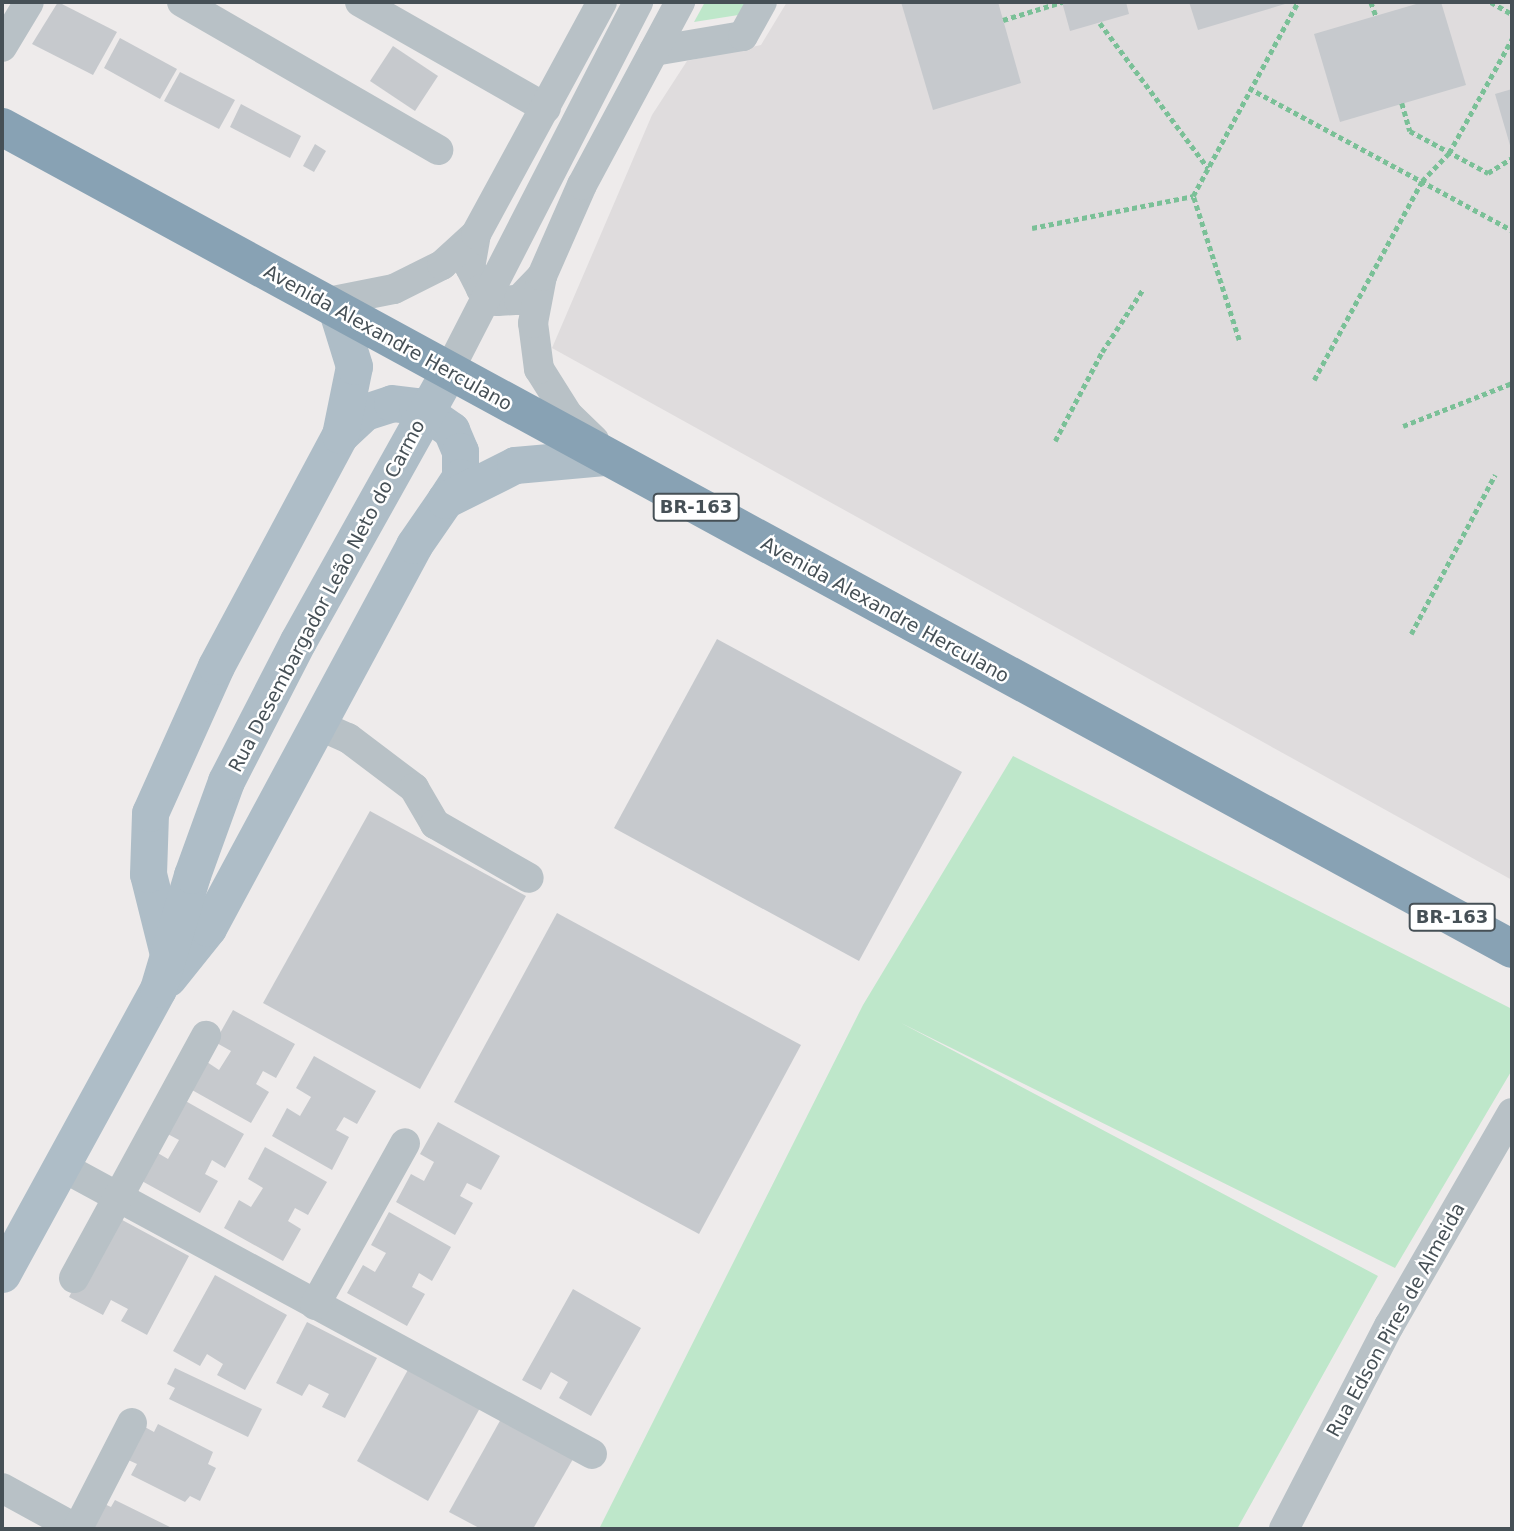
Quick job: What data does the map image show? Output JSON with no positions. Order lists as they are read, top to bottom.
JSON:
{
  "streets": {
    "highway": ["Avenida Alexandre Herculano", "BR-163"],
    "main road": ["Rua Desembargador Leão Neto do Carmo"],
    "street": ["Rua Edson Pires de Almeida"]
  }
}
